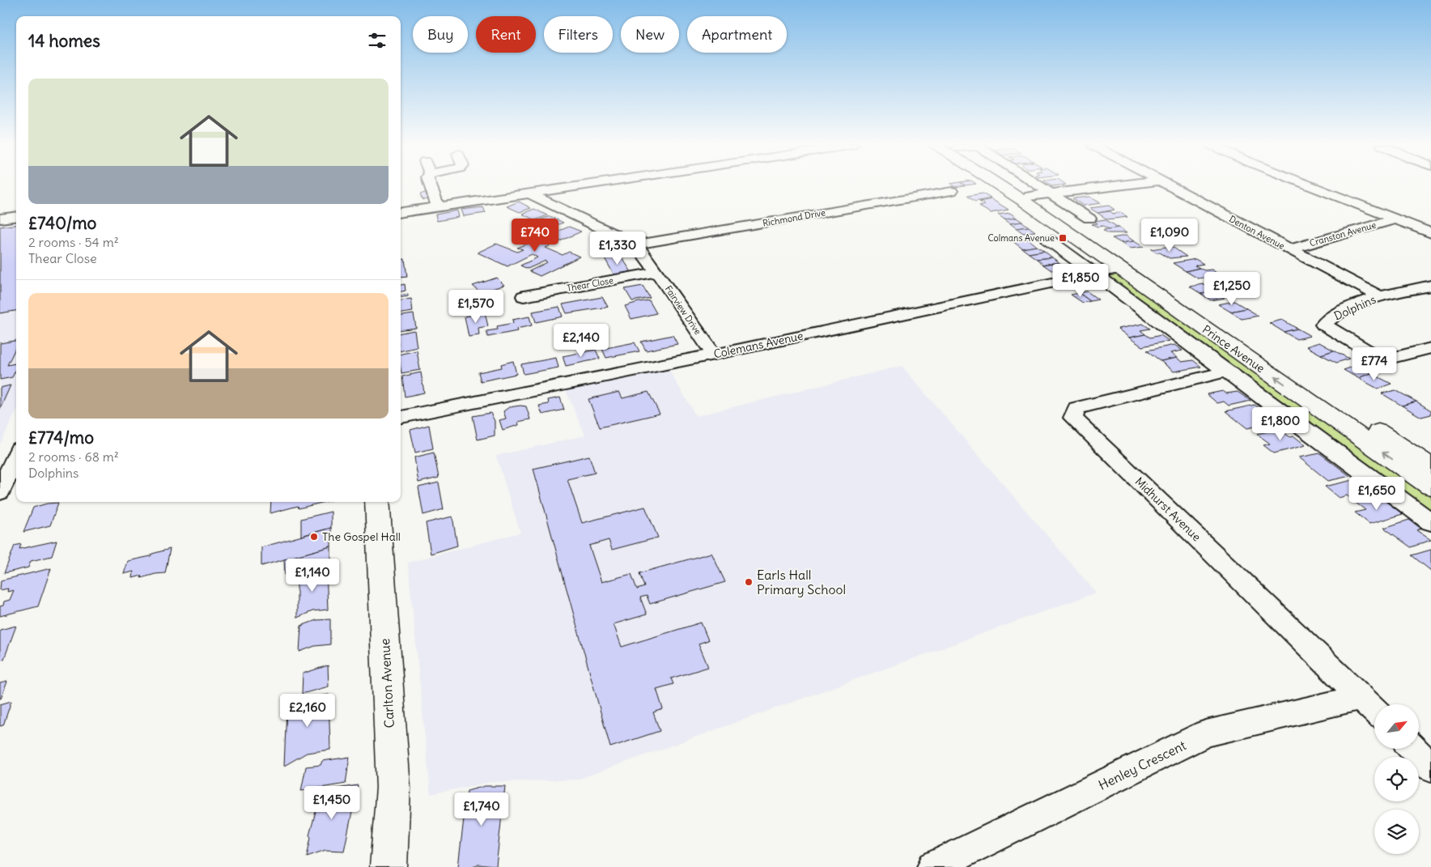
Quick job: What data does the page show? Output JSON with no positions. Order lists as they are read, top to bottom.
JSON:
{
  "streets": {
    "main road": ["Prince Avenue", "Carlton Avenue"],
    "street": [
      "Richmond Drive",
      "Denton Avenue",
      "Cranston Avenue",
      "Thear Close",
      "Dolphins",
      "Fairview Drive",
      "Colemans Avenue",
      "Midhurst Avenue",
      "Henley Crescent"
    ]
  },
  "crossings": [
    ["Richmond Drive", "Fairview Drive"],
    ["Denton Avenue", "Cranston Avenue"],
    ["Denton Avenue", "Dolphins"],
    ["Thear Close", "Fairview Drive"],
    ["Fairview Drive", "Colemans Avenue"],
    ["Colemans Avenue", "Prince Avenue"],
    ["Midhurst Avenue", "Henley Crescent"]
  ],
  "places": {
    "transit": ["Colmans Avenue"],
    "other": ["The Gospel Hall", "Earls Hall Primary School"]
  },
  "north": "top right",
  "page": {
    "chip": [
      "Buy",
      "Rent",
      "Filters",
      "New",
      "Apartment"
    ],
    "heading": "14 homes",
    "list": [
      {
        "name": "£740/mo",
        "note": "2 rooms · 54 m² · Thear Close"
      },
      {
        "name": "£774/mo",
        "note": "2 rooms · 68 m² · Dolphins"
      }
    ],
    "price": [
      "£740",
      "£1,090",
      "£1,330",
      "£1,850",
      "£1,250",
      "£1,570",
      "£2,140",
      "£774",
      "£1,800",
      "£1,650",
      "£1,140",
      "£2,160",
      "£1,450",
      "£1,740"
    ]
  }
}
